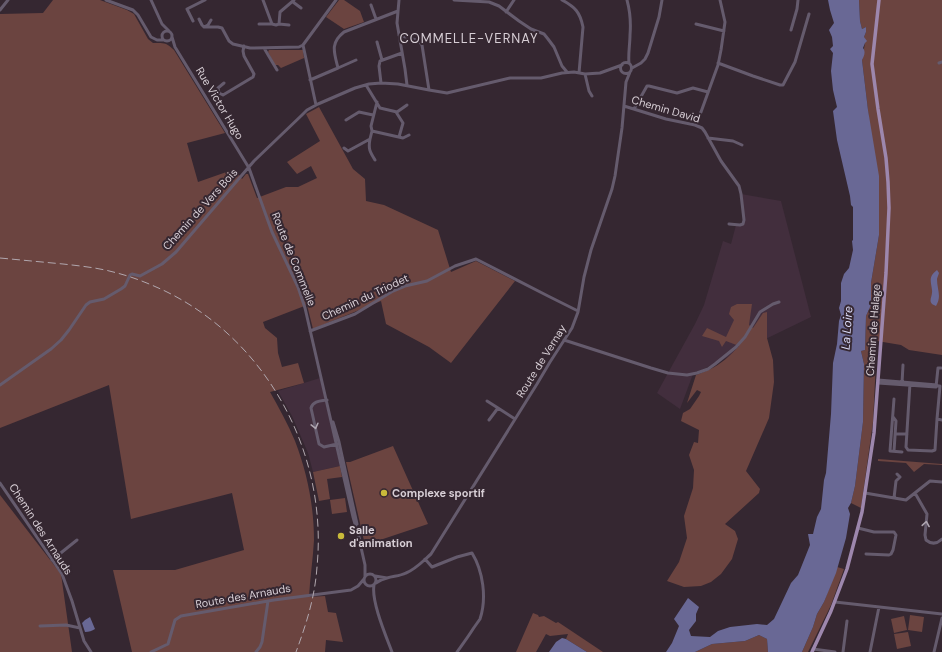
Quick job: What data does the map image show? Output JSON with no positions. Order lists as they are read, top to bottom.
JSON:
{
  "streets": {
    "main road": ["Chemin de Halage"],
    "street": [
      "Rue Victor Hugo",
      "Chemin David",
      "Chemin de Vers Bois",
      "Route de Commelle",
      "Chemin du Triodet",
      "Route de Vernay",
      "Chemin des Arnauds",
      "Route des Arnauds"
    ]
  },
  "crossings": [
    ["Rue Victor Hugo", "Chemin de Vers Bois"],
    ["Rue Victor Hugo", "Route de Commelle"],
    ["Chemin David", "Route de Vernay"],
    ["Chemin de Vers Bois", "Route de Commelle"],
    ["Route de Commelle", "Chemin du Triodet"],
    ["Route de Commelle", "Route de Vernay"],
    ["Route de Commelle", "Route des Arnauds"],
    ["Chemin du Triodet", "Route de Vernay"],
    ["Route de Vernay", "Route des Arnauds"]
  ],
  "districts": ["COMMELLE-VERNAY"],
  "water": ["La Loire"],
  "places": ["Complexe sportif", "Salle d'animation"]
}
